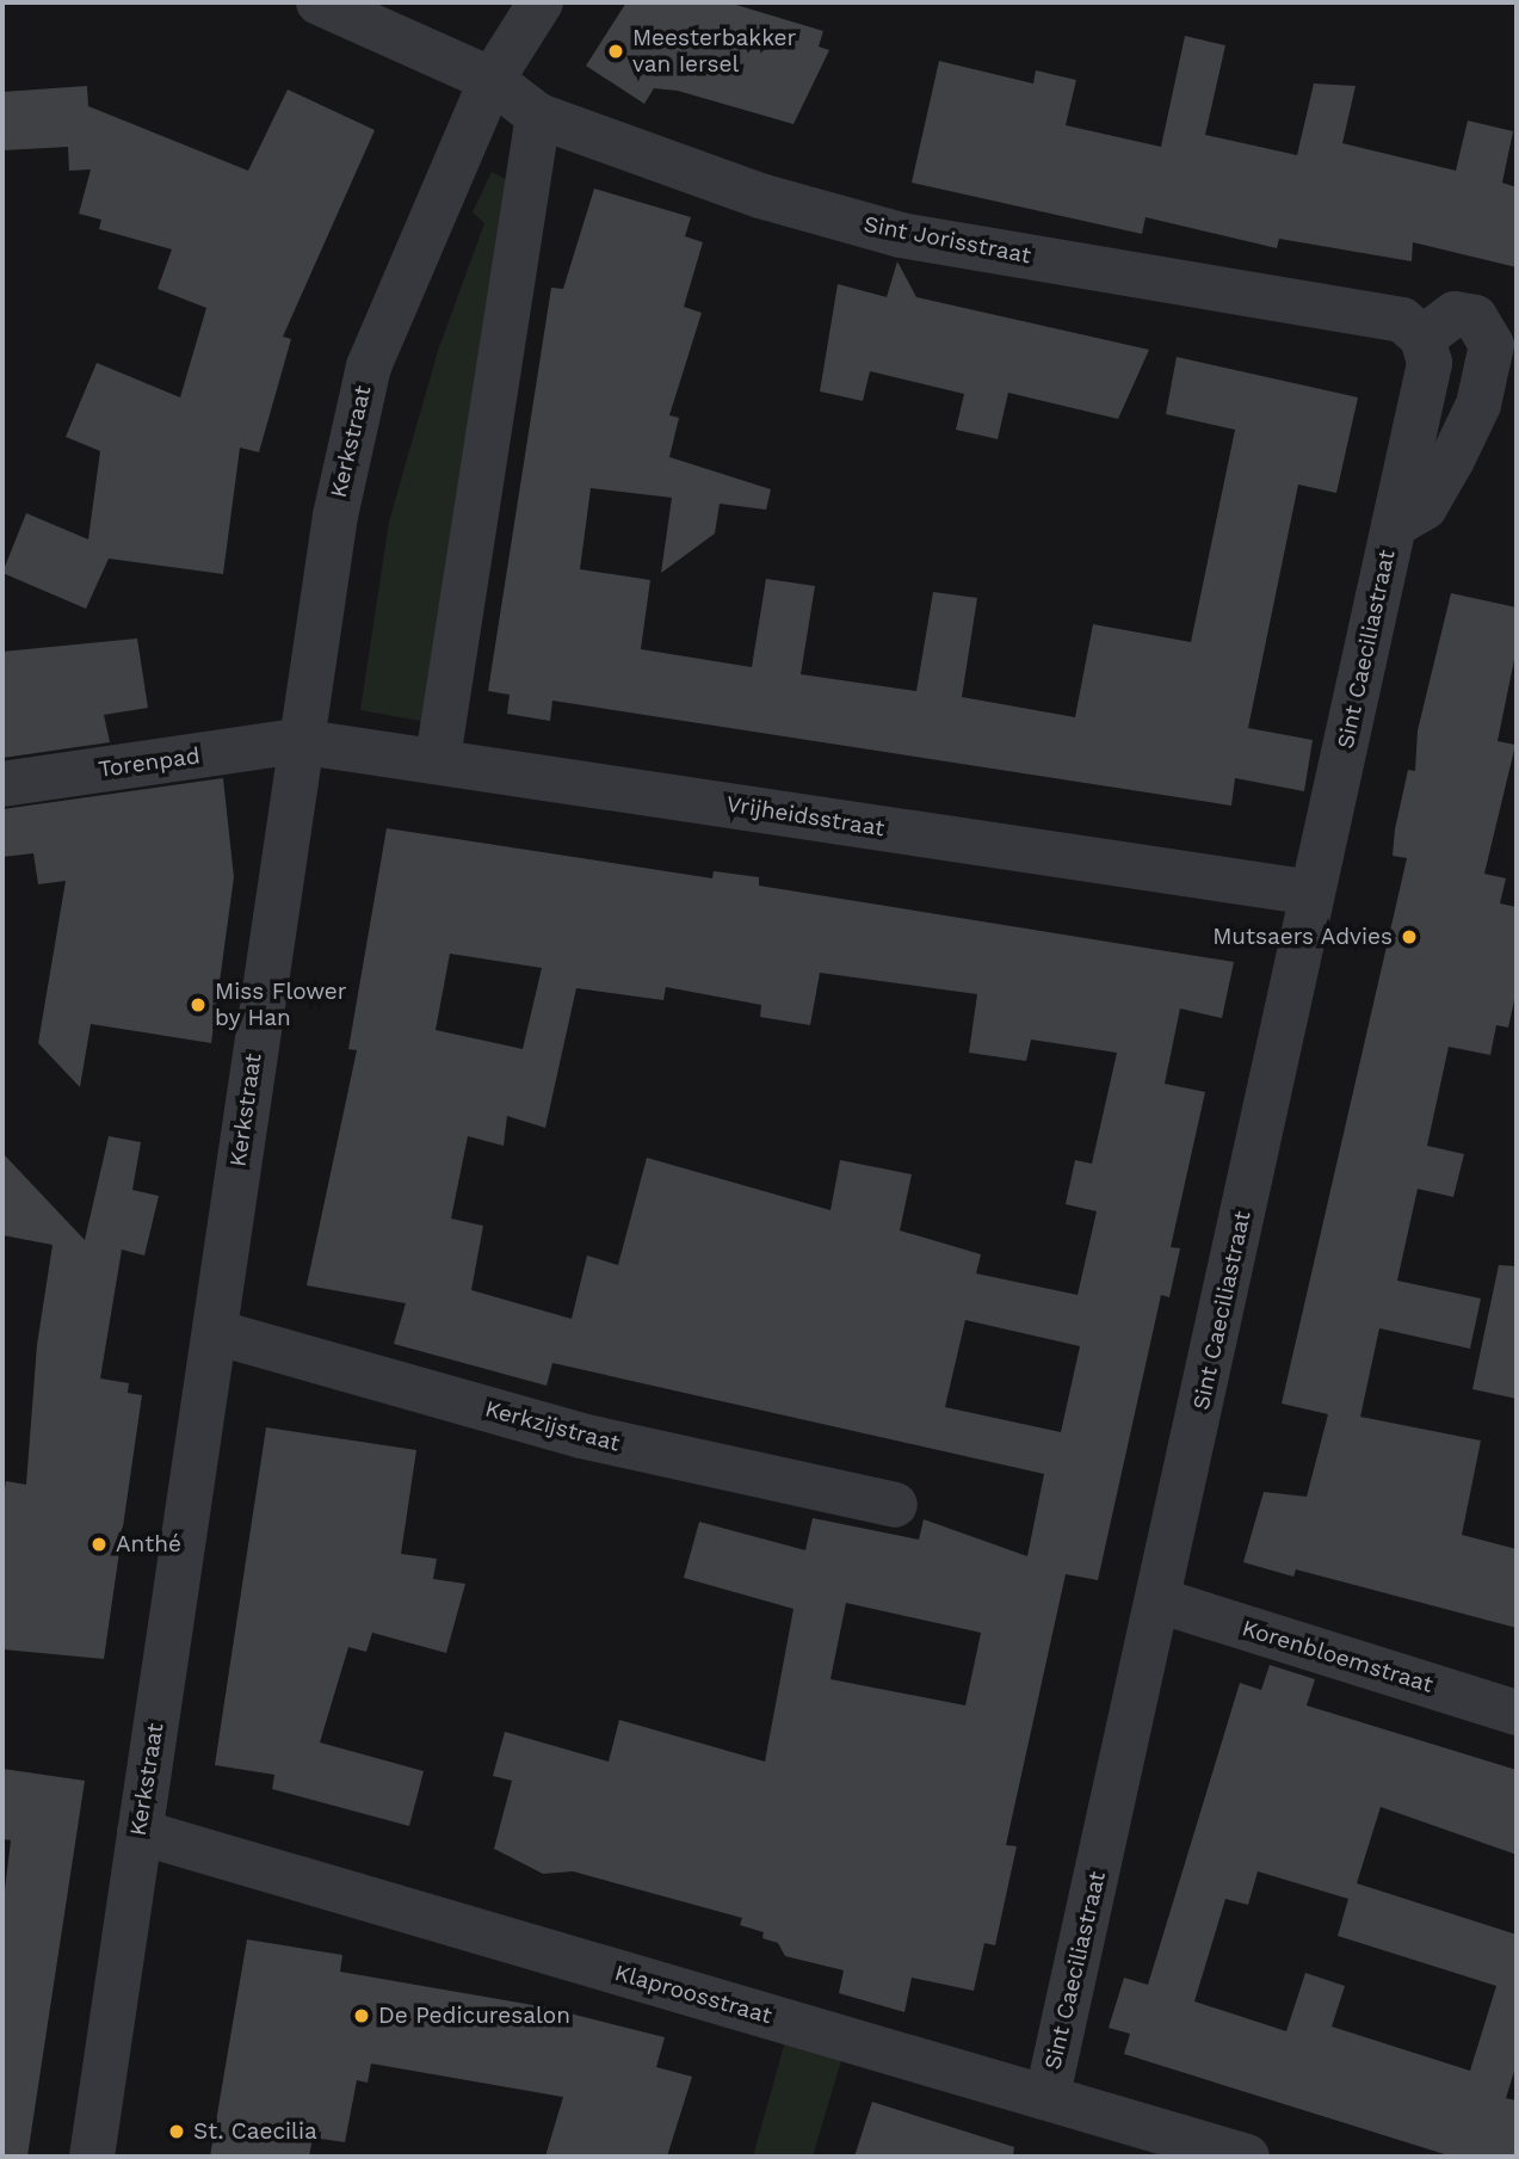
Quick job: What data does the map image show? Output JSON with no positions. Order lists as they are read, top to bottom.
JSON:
{
  "streets": {
    "street": [
      "Sint Jorisstraat",
      "Kerkstraat",
      "Sint Caeciliastraat",
      "Torenpad",
      "Vrijheidsstraat",
      "Kerkzijstraat",
      "Korenbloemstraat",
      "Klaproosstraat"
    ]
  },
  "crossings": [
    ["Sint Jorisstraat", "Kerkstraat"],
    ["Sint Jorisstraat", "Sint Caeciliastraat"],
    ["Kerkstraat", "Torenpad"],
    ["Kerkstraat", "Vrijheidsstraat"],
    ["Kerkstraat", "Kerkzijstraat"],
    ["Kerkstraat", "Klaproosstraat"],
    ["Sint Caeciliastraat", "Vrijheidsstraat"],
    ["Sint Caeciliastraat", "Korenbloemstraat"],
    ["Sint Caeciliastraat", "Klaproosstraat"],
    ["Torenpad", "Vrijheidsstraat"]
  ],
  "places": [
    "Meesterbakker van Iersel",
    "Mutsaers Advies",
    "Miss Flower by Han",
    "Anthé",
    "De Pedicuresalon",
    "St. Caecilia"
  ]
}
